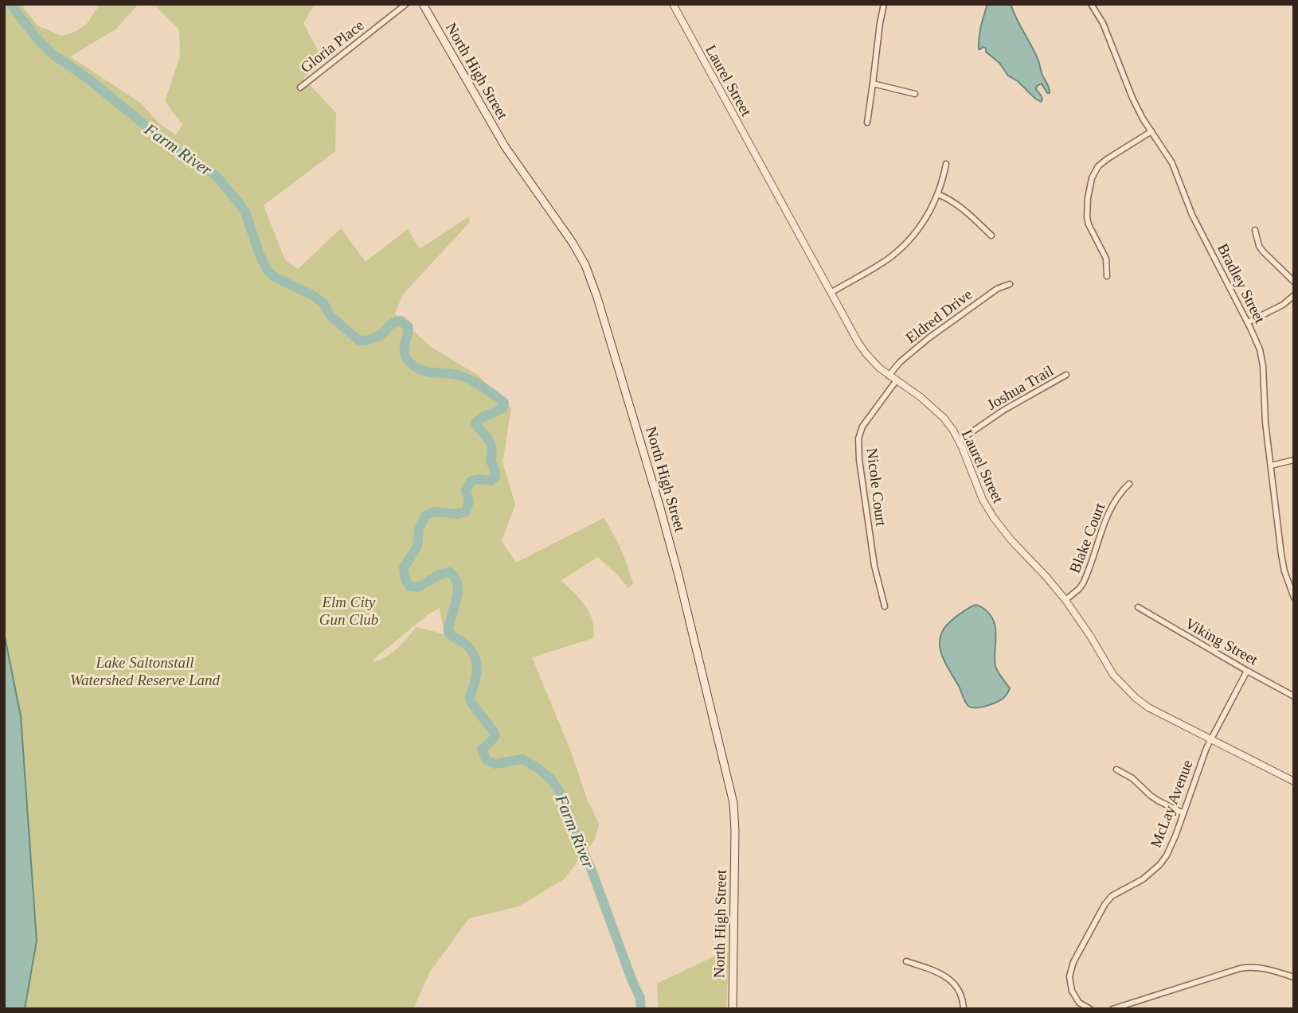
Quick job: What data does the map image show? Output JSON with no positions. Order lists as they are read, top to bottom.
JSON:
{
  "streets": {
    "main road": ["North High Street"],
    "street": [
      "Gloria Place",
      "Laurel Street",
      "Bradley Street",
      "Eldred Drive",
      "Joshua Trail",
      "Nicole Court",
      "Blake Court",
      "Viking Street",
      "McLay Avenue"
    ]
  },
  "crossings": [
    ["Laurel Street", "Eldred Drive"],
    ["Laurel Street", "Joshua Trail"],
    ["Laurel Street", "Nicole Court"],
    ["Laurel Street", "Blake Court"],
    ["Laurel Street", "McLay Avenue"],
    ["Viking Street", "McLay Avenue"]
  ],
  "water": ["Farm River"],
  "parks": ["Elm City Gun Club", "Lake Saltonstall Watershed Reserve Land"]
}
